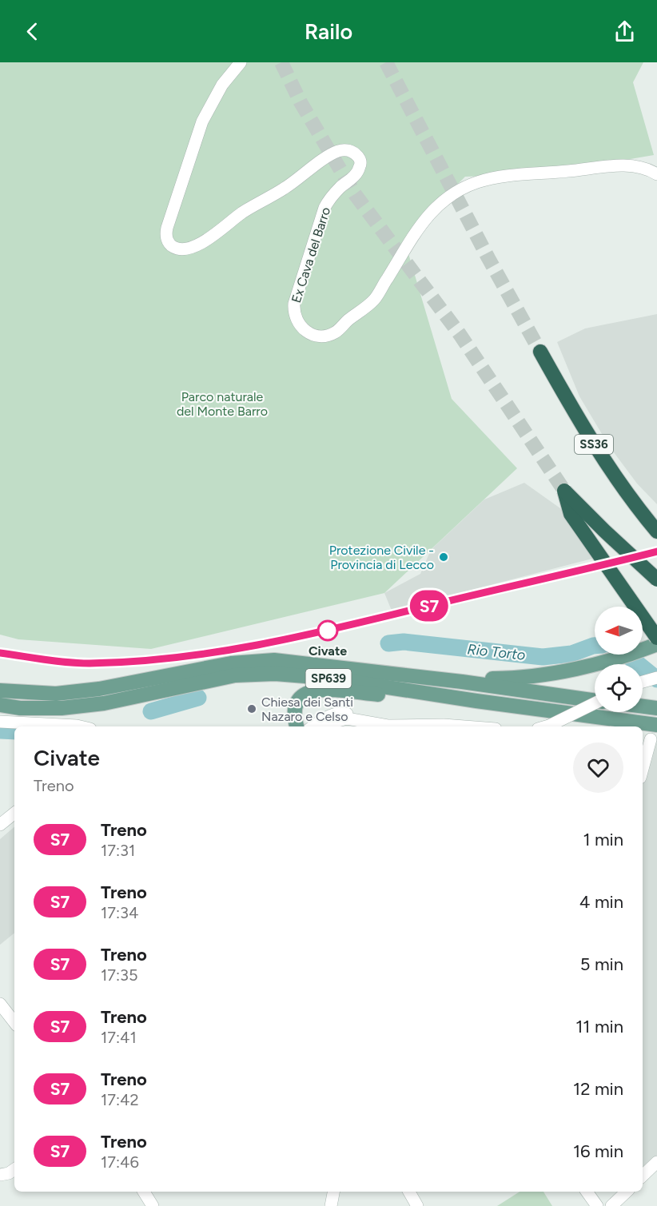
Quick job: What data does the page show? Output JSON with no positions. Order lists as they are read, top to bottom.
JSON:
{
  "streets": {
    "highway": ["SS36"],
    "main road": ["SP639"],
    "street": ["Ex Cava del Barro"]
  },
  "water": ["Rio Torto"],
  "parks": ["Parco naturale del Monte Barro"],
  "places": ["Protezione Civile - Provincia di Lecco", "Civate", "Chiesa dei Santi Nazaro e Celso"],
  "north": "left",
  "page": {
    "header": "Railo",
    "on_map": "S7",
    "heading": ["Civate", "Treno"],
    "list": [
      {
        "mark": "S7",
        "name": "Treno",
        "note": "17:31",
        "value": "1 min"
      },
      {
        "mark": "S7",
        "name": "Treno",
        "note": "17:34",
        "value": "4 min"
      },
      {
        "mark": "S7",
        "name": "Treno",
        "note": "17:35",
        "value": "5 min"
      },
      {
        "mark": "S7",
        "name": "Treno",
        "note": "17:41",
        "value": "11 min"
      },
      {
        "mark": "S7",
        "name": "Treno",
        "note": "17:42",
        "value": "12 min"
      },
      {
        "mark": "S7",
        "name": "Treno",
        "note": "17:46",
        "value": "16 min"
      }
    ]
  }
}
